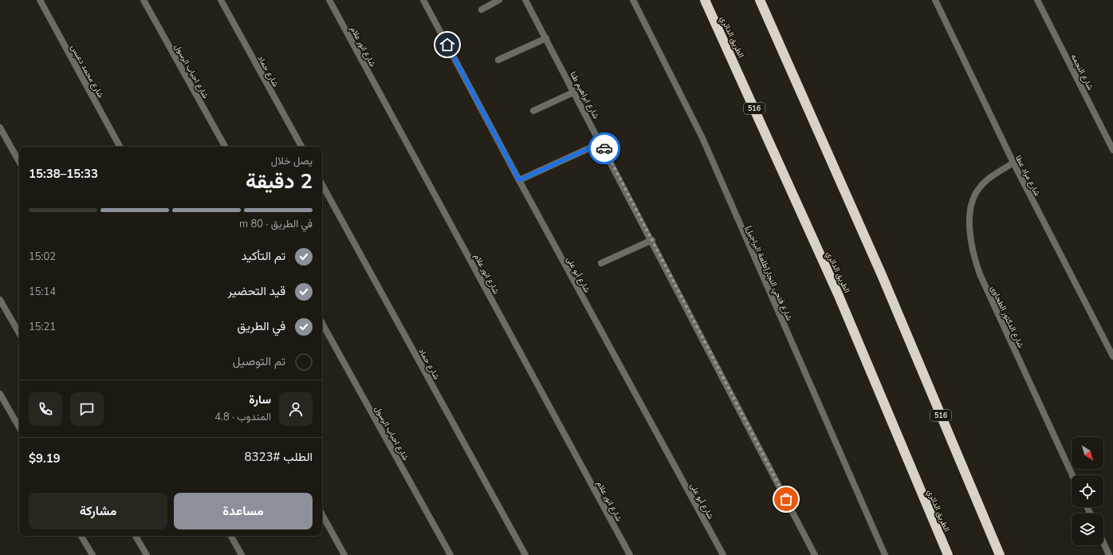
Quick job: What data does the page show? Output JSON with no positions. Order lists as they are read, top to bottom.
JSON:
{
  "streets": {
    "highway": ["الطريق الدائري", "516"],
    "street": [
      "شارع انور علام",
      "شارع محمد دعبس",
      "شارع احباب الرسول",
      "شارع حماد",
      "شارع النجمه",
      "شارع ابراهيم طنا",
      "شارع مراد عطا",
      "شارع فتحي النجار[طلعة البراجيل]",
      "شارع أبو على",
      "شارع الدكتور الطحاوى"
    ]
  },
  "crossings": [
    ["شارع مراد عطا", "شارع الدكتور الطحاوى"]
  ],
  "north": "bottom right",
  "page": {
    "heading": ["2 دقيقة", "يصل خلال", "15:33–15:38"],
    "panel": [
      "سارة",
      "المندوب · 4.8",
      "الطلب #8323",
      "$9.19"
    ],
    "bar": "في الطريق · 80 m",
    "list": [
      ["تم التأكيد", "15:02"],
      ["قيد التحضير", "15:14"],
      ["في الطريق", "15:21"],
      "تم التوصيل"
    ],
    "buttons": ["مساعدة", "مشاركة"]
  }
}
